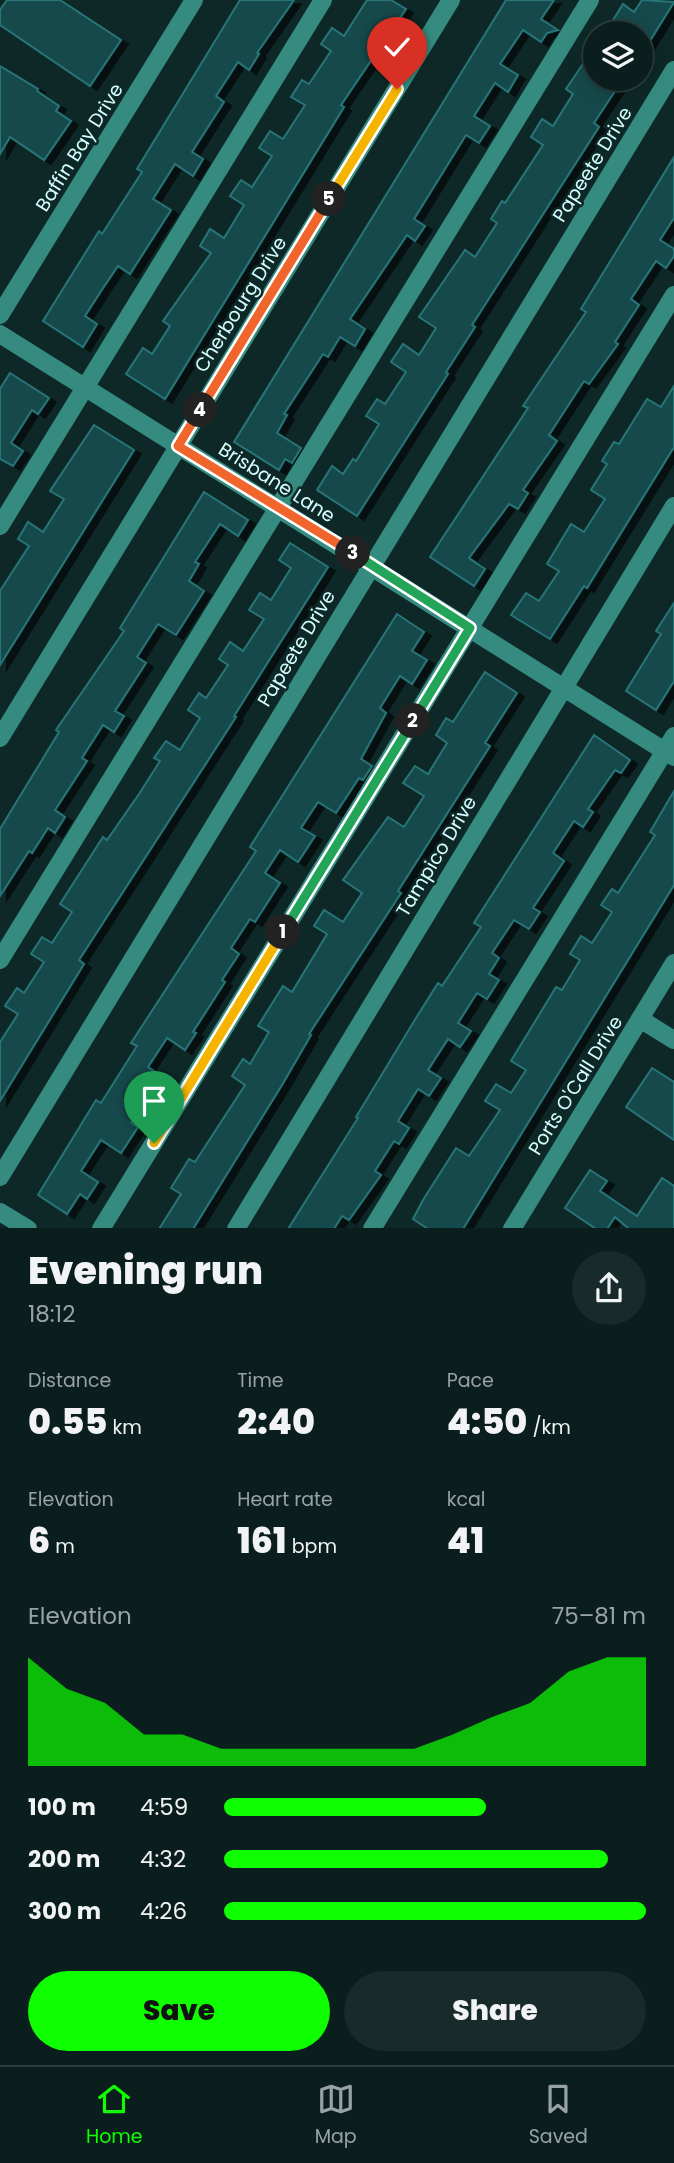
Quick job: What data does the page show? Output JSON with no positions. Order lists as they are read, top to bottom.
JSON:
{
  "streets": {
    "street": [
      "Baffin Bay Drive",
      "Papeete Drive",
      "Cherbourg Drive",
      "Brisbane Lane",
      "Tampico Drive",
      "Ports O'Call Drive"
    ]
  },
  "crossings": [
    ["Papeete Drive", "Brisbane Lane"],
    ["Cherbourg Drive", "Brisbane Lane"],
    ["Brisbane Lane", "Tampico Drive"]
  ],
  "page": {
    "pins": [
      "5",
      "4",
      "3",
      "2",
      "1"
    ],
    "heading": ["Evening run", "18:12"],
    "stats": [
      ["Distance", "0.55 km"],
      ["Time", "2:40"],
      ["Pace", "4:50 /km"],
      ["Elevation", "6 m"],
      ["Heart rate", "161 bpm"],
      ["kcal", "41"]
    ],
    "chart": ["Elevation", "75–81 m"],
    "list": [
      {
        "name": "100 m",
        "note": "4:59"
      },
      {
        "name": "200 m",
        "note": "4:32"
      },
      {
        "name": "300 m",
        "note": "4:26"
      }
    ],
    "buttons": ["Save", "Share"],
    "tabs": ["Home", "Map", "Saved"]
  }
}
